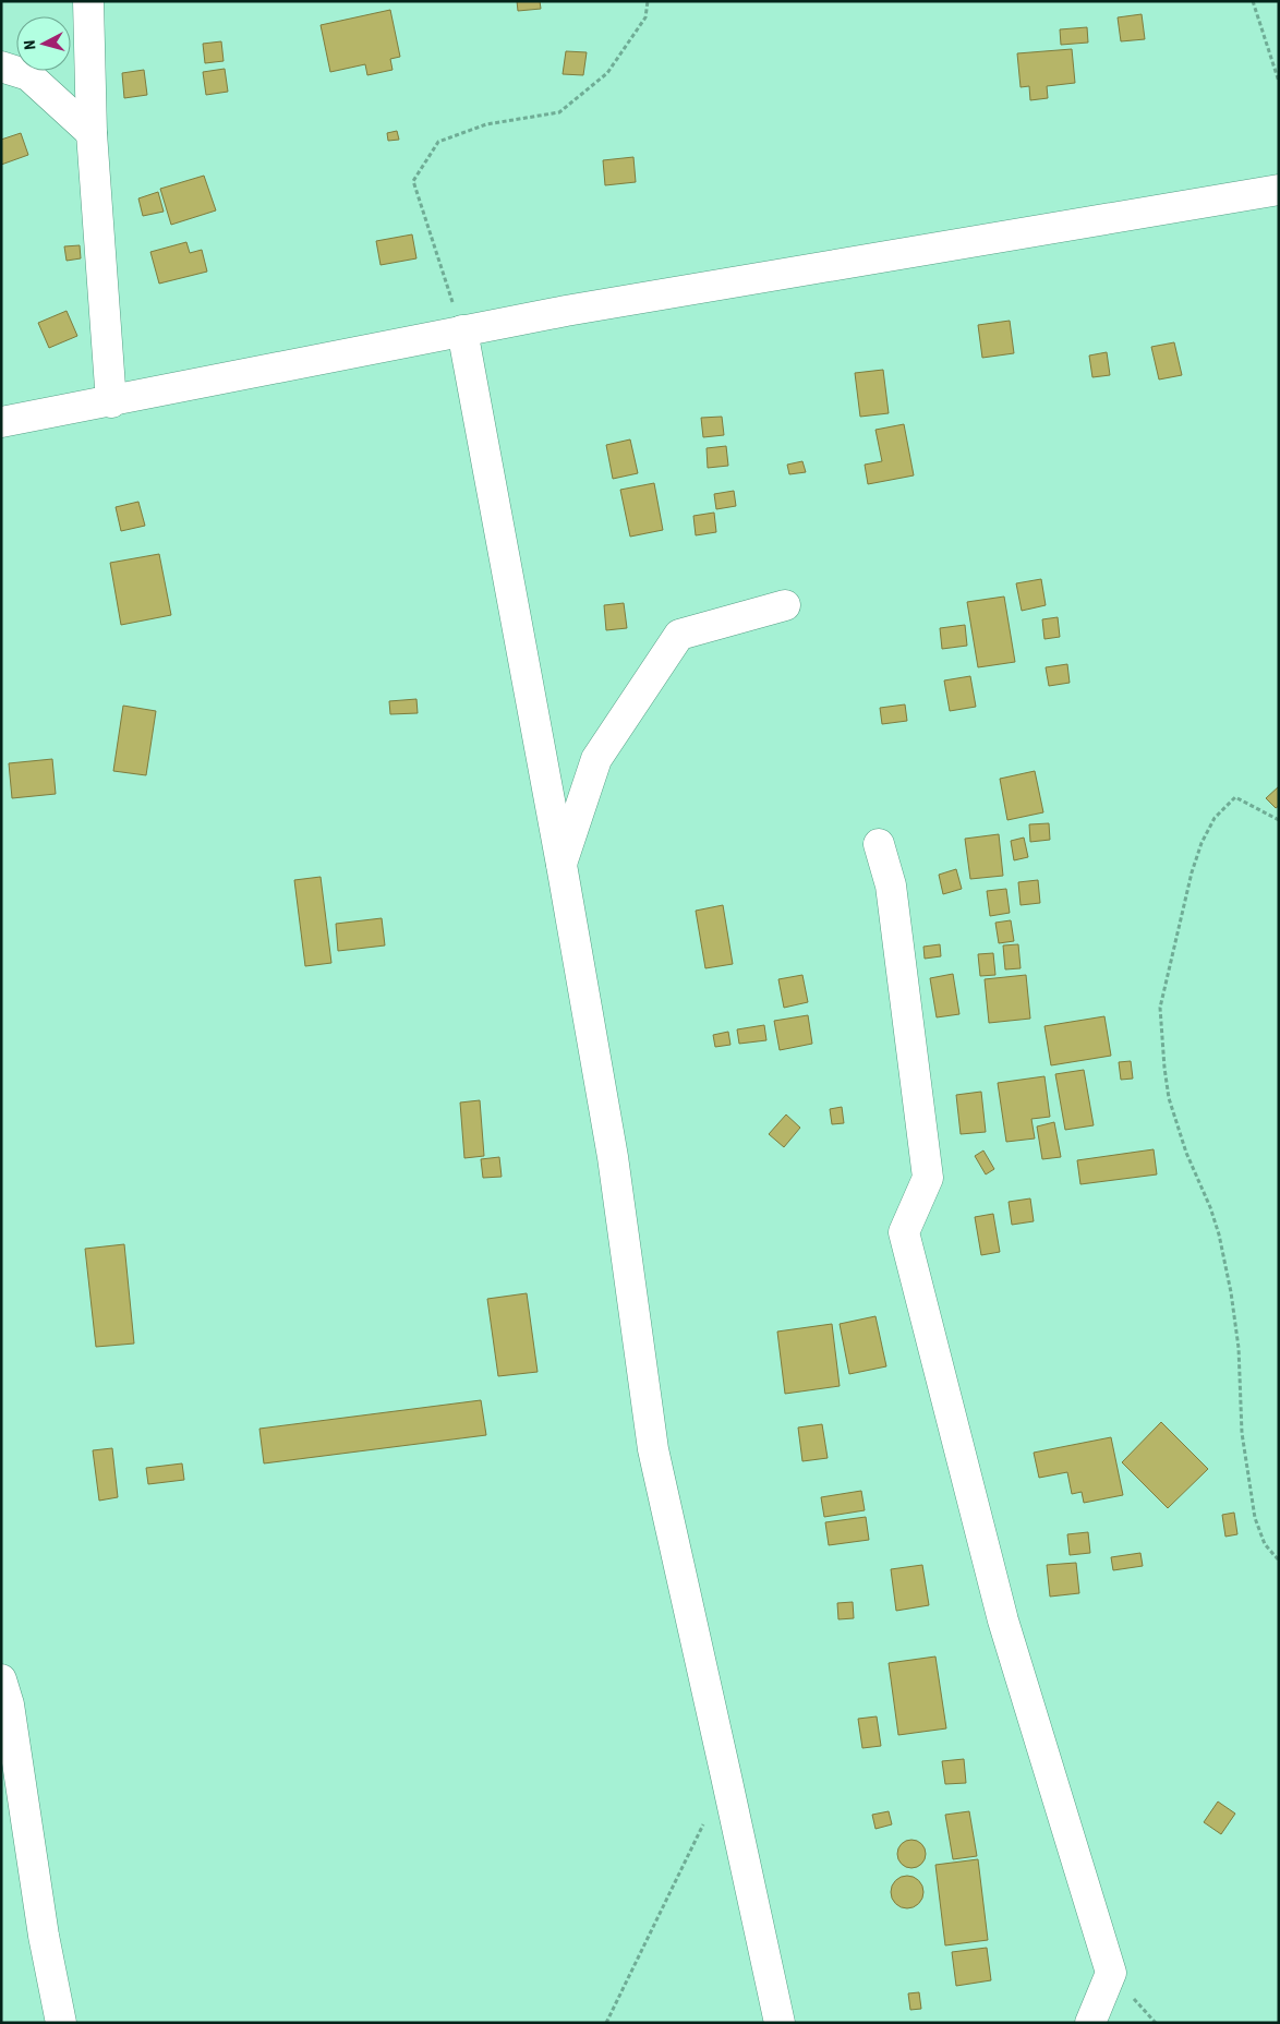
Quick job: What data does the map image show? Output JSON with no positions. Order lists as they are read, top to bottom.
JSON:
{
  "north": "left"
}
